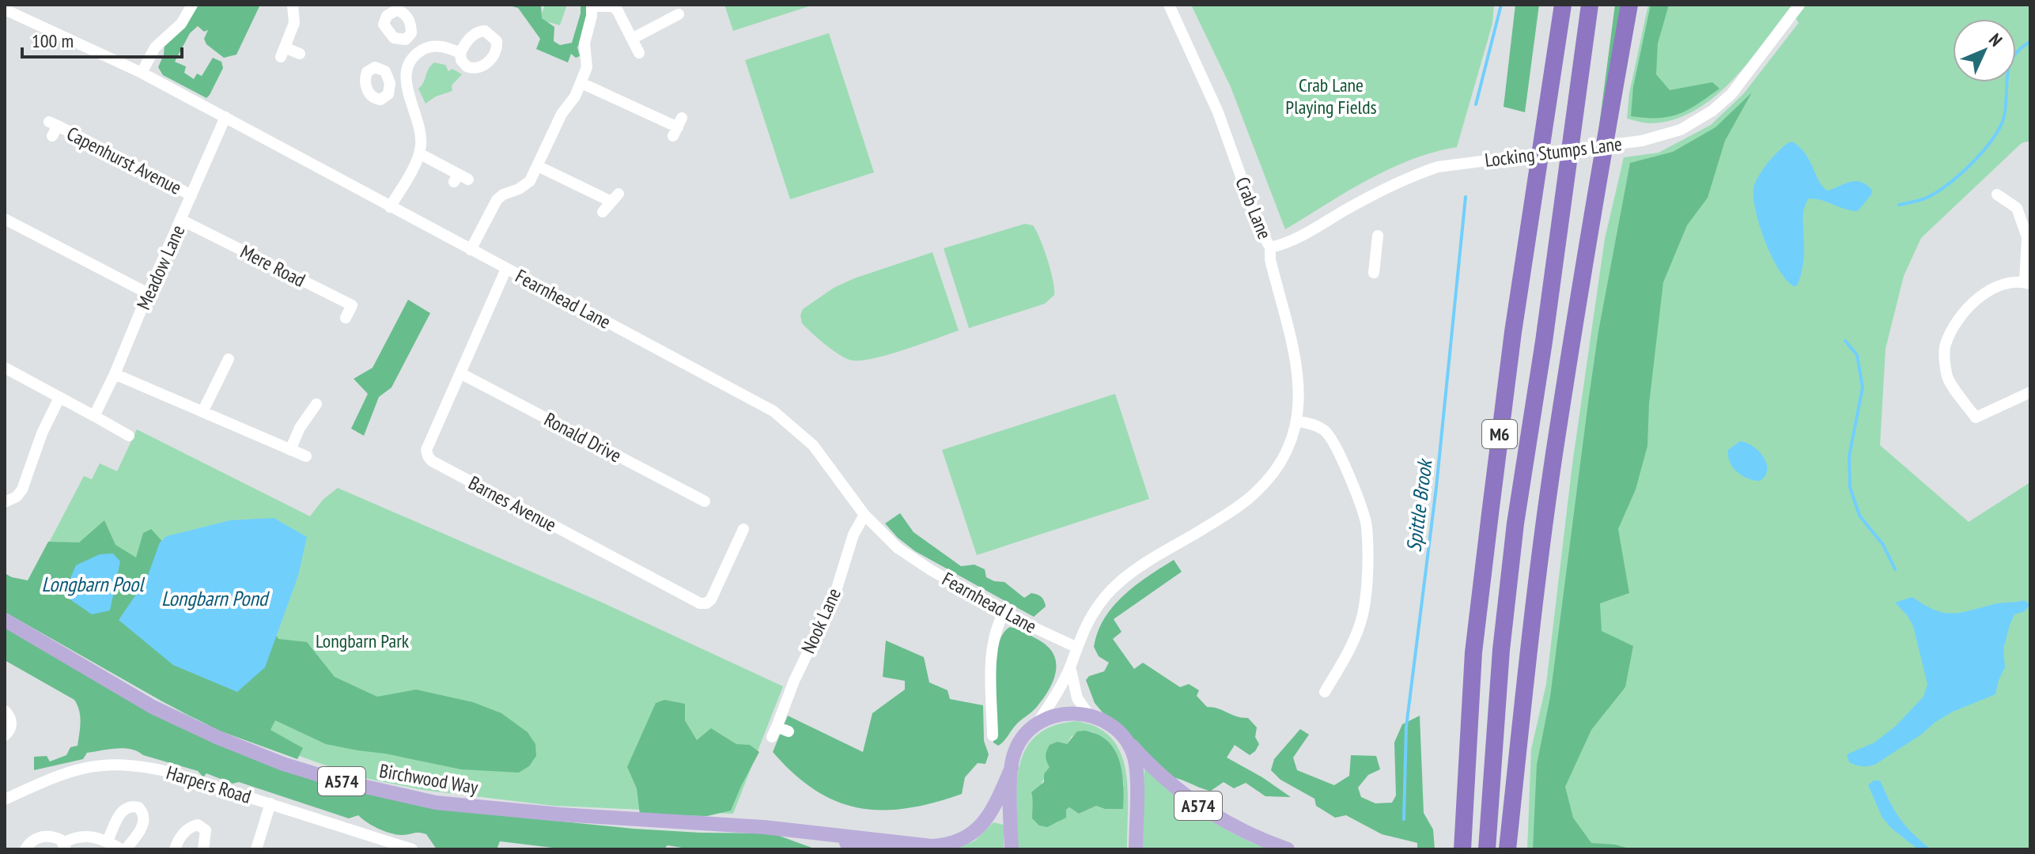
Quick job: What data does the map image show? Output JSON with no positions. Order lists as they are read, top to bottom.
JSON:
{
  "streets": {
    "highway": ["M6"],
    "main road": ["Birchwood Way", "A574"],
    "street": [
      "Locking Stumps Lane",
      "Capenhurst Avenue",
      "Crab Lane",
      "Mere Road",
      "Meadow Lane",
      "Fearnhead Lane",
      "Ronald Drive",
      "Barnes Avenue",
      "Nook Lane",
      "Harpers Road"
    ]
  },
  "crossings": [
    ["Locking Stumps Lane", "Crab Lane"],
    ["Capenhurst Avenue", "Meadow Lane"],
    ["Crab Lane", "Fearnhead Lane"],
    ["Crab Lane", "A574"],
    ["Mere Road", "Meadow Lane"],
    ["Meadow Lane", "Fearnhead Lane"],
    ["Fearnhead Lane", "Barnes Avenue"],
    ["Fearnhead Lane", "Nook Lane"],
    ["Ronald Drive", "Barnes Avenue"],
    ["Birchwood Way", "A574"]
  ],
  "water": ["Spittle Brook", "Longbarn Pool", "Longbarn Pond"],
  "parks": ["Crab Lane Playing Fields", "Longbarn Park"],
  "scale_bar": "100 m",
  "north": "top right"
}
